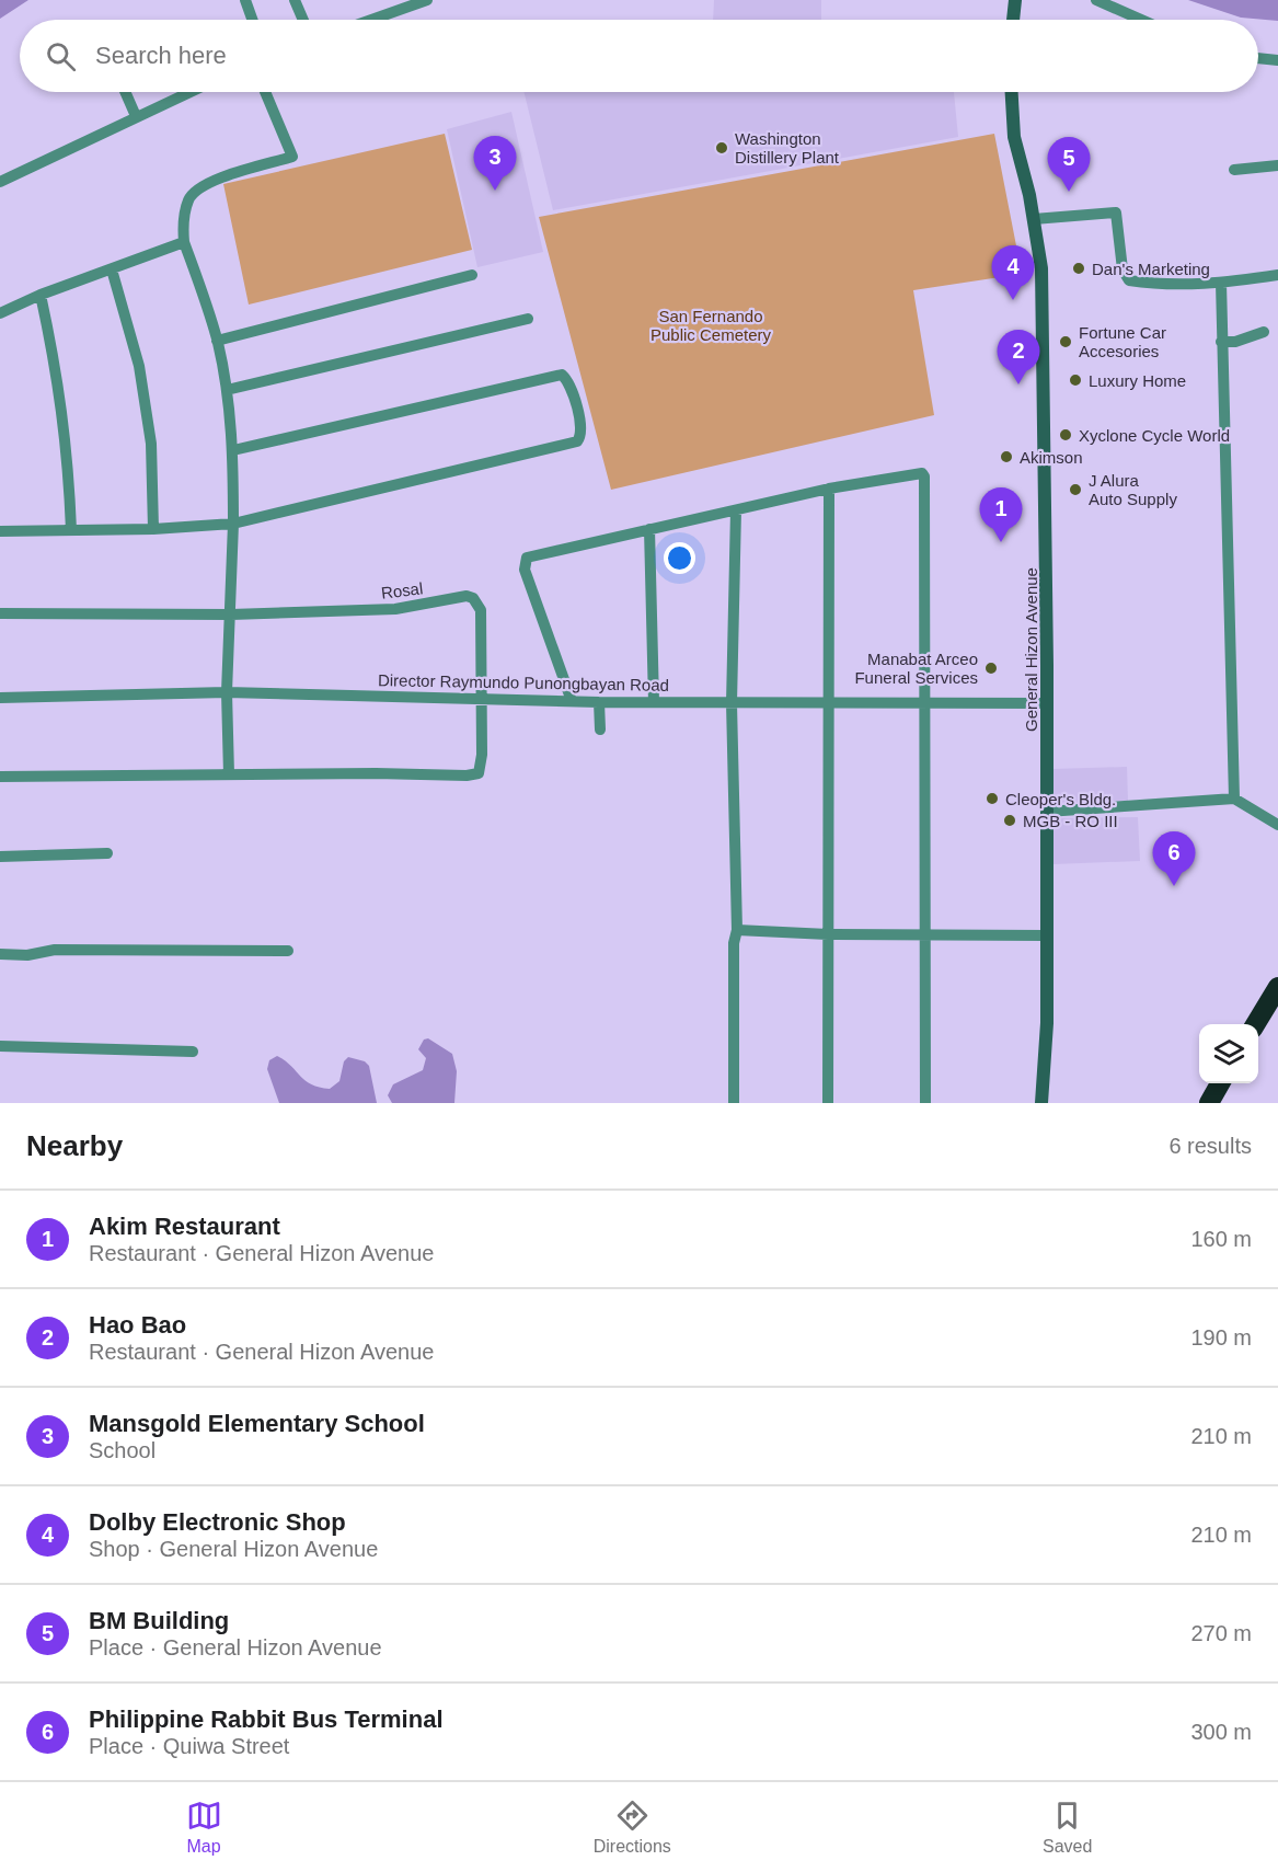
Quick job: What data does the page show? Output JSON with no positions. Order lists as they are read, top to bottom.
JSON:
{
  "streets": {
    "main road": ["General Hizon Avenue"],
    "street": ["Rosal", "Director Raymundo Punongbayan Road"]
  },
  "crossings": [
    ["Rosal", "Director Raymundo Punongbayan Road"],
    ["General Hizon Avenue", "Director Raymundo Punongbayan Road"]
  ],
  "parks": ["San Fernando Public Cemetery"],
  "places": [
    "Washington Distillery Plant",
    "Dan's Marketing",
    "Fortune Car Accesories",
    "Luxury Home",
    "Xyclone Cycle World",
    "Akimson",
    "J Alura Auto Supply",
    "Manabat Arceo Funeral Services",
    "Cleoper's Bldg.",
    "MGB - RO III"
  ],
  "page": {
    "search": "Search here",
    "pins": [
      "3",
      "5",
      "4",
      "2",
      "1",
      "6"
    ],
    "heading": ["Nearby", "6 results"],
    "list": [
      {
        "mark": "1",
        "name": "Akim Restaurant",
        "note": "Restaurant · General Hizon Avenue",
        "value": "160 m"
      },
      {
        "mark": "2",
        "name": "Hao Bao",
        "note": "Restaurant · General Hizon Avenue",
        "value": "190 m"
      },
      {
        "mark": "3",
        "name": "Mansgold Elementary School",
        "note": "School",
        "value": "210 m"
      },
      {
        "mark": "4",
        "name": "Dolby Electronic Shop",
        "note": "Shop · General Hizon Avenue",
        "value": "210 m"
      },
      {
        "mark": "5",
        "name": "BM Building",
        "note": "Place · General Hizon Avenue",
        "value": "270 m"
      },
      {
        "mark": "6",
        "name": "Philippine Rabbit Bus Terminal",
        "note": "Place · Quiwa Street",
        "value": "300 m"
      }
    ],
    "nav": ["Map", "Directions", "Saved"]
  }
}
